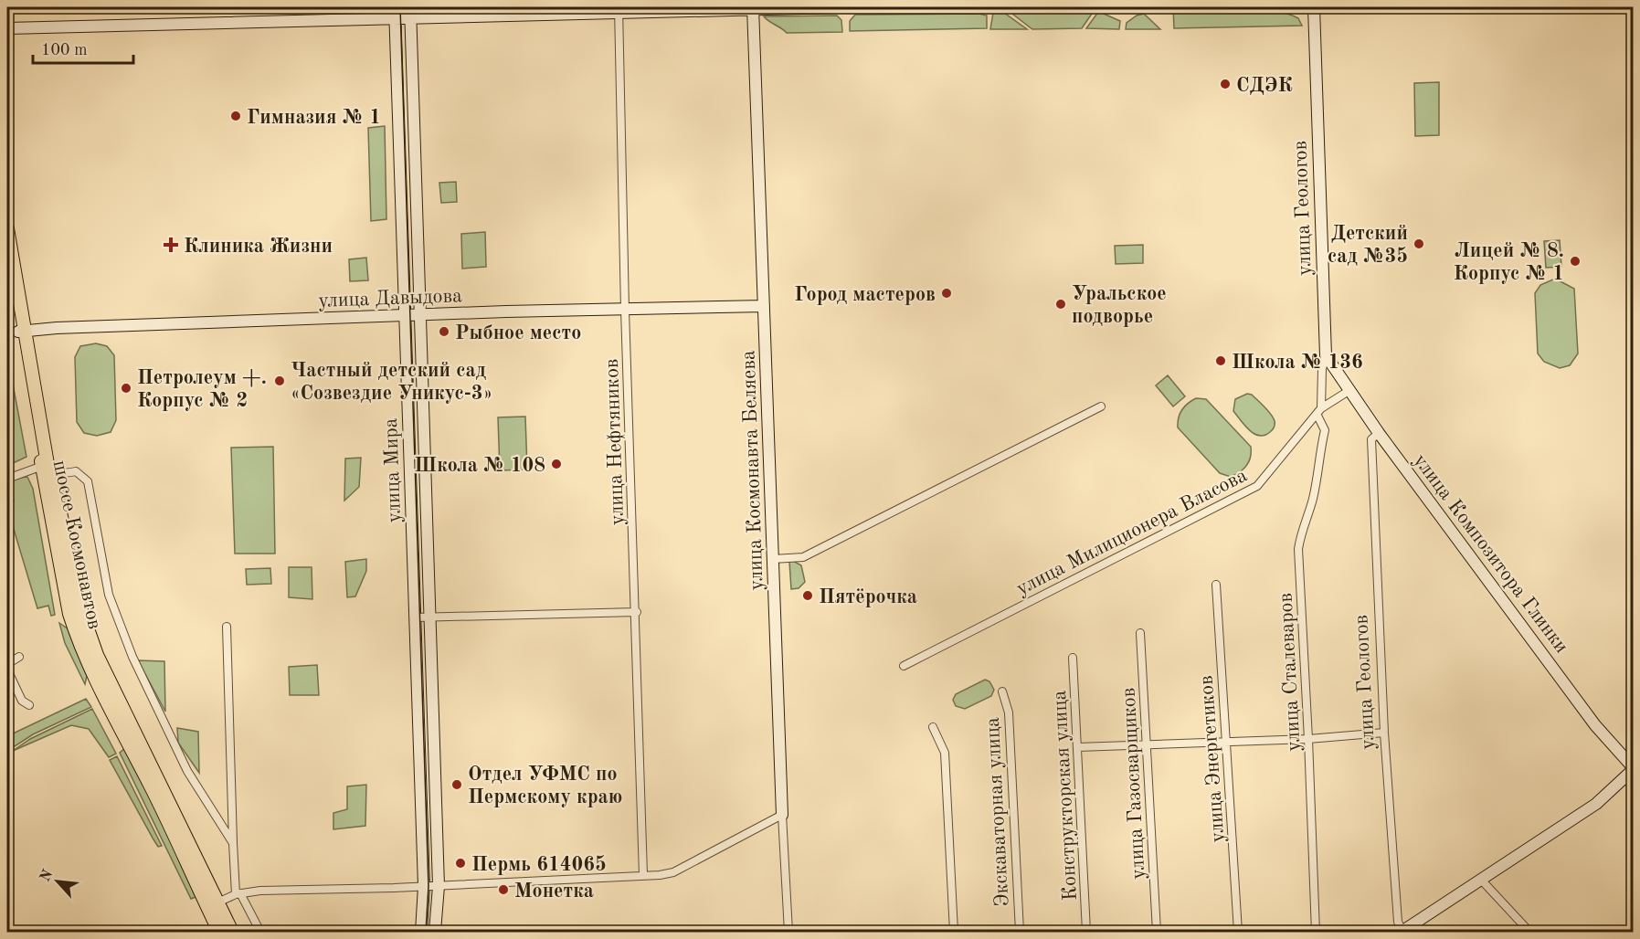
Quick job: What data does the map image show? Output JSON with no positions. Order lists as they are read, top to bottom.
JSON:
{
  "streets": {
    "main road": [
      "улица Геологов",
      "улица Давыдова",
      "улица Мира",
      "улица Космонавта Беляева",
      "шоссе Космонавтов",
      "улица Композитора Глинки"
    ],
    "street": [
      "улица Нефтяников",
      "улица Милиционера Власова",
      "улица Сталеваров",
      "улица Энергетиков",
      "улица Газосварщиков",
      "Конструкторская улица",
      "Экскаваторная улица"
    ]
  },
  "crossings": [
    ["улица Геологов", "улица Милиционера Власова"],
    ["улица Геологов", "улица Композитора Глинки"],
    ["улица Геологов", "улица Сталеваров"],
    ["улица Давыдова", "улица Нефтяников"],
    ["улица Давыдова", "улица Мира"],
    ["улица Давыдова", "улица Космонавта Беляева"],
    ["улица Давыдова", "шоссе Космонавтов"],
    ["улица Милиционера Власова", "улица Композитора Глинки"],
    ["улица Милиционера Власова", "улица Сталеваров"]
  ],
  "places": {
    "other": [
      "СДЭК",
      "Гимназия № 1",
      "Детский сад №35",
      "Лицей № 8. Корпус № 1",
      "Город мастеров",
      "Уральское подворье",
      "Рыбное место",
      "Школа № 136",
      "Частный детский сад «Созвездие Уникус-3»",
      "Петролеум +. Корпус № 2",
      "Школа № 108",
      "Пятёрочка",
      "Отдел УФМС по Пермскому краю",
      "Пермь 614065",
      "Монетка"
    ],
    "health": ["Клиника Жизни"]
  },
  "scale_bar": "100 m",
  "north": "top left"
}
